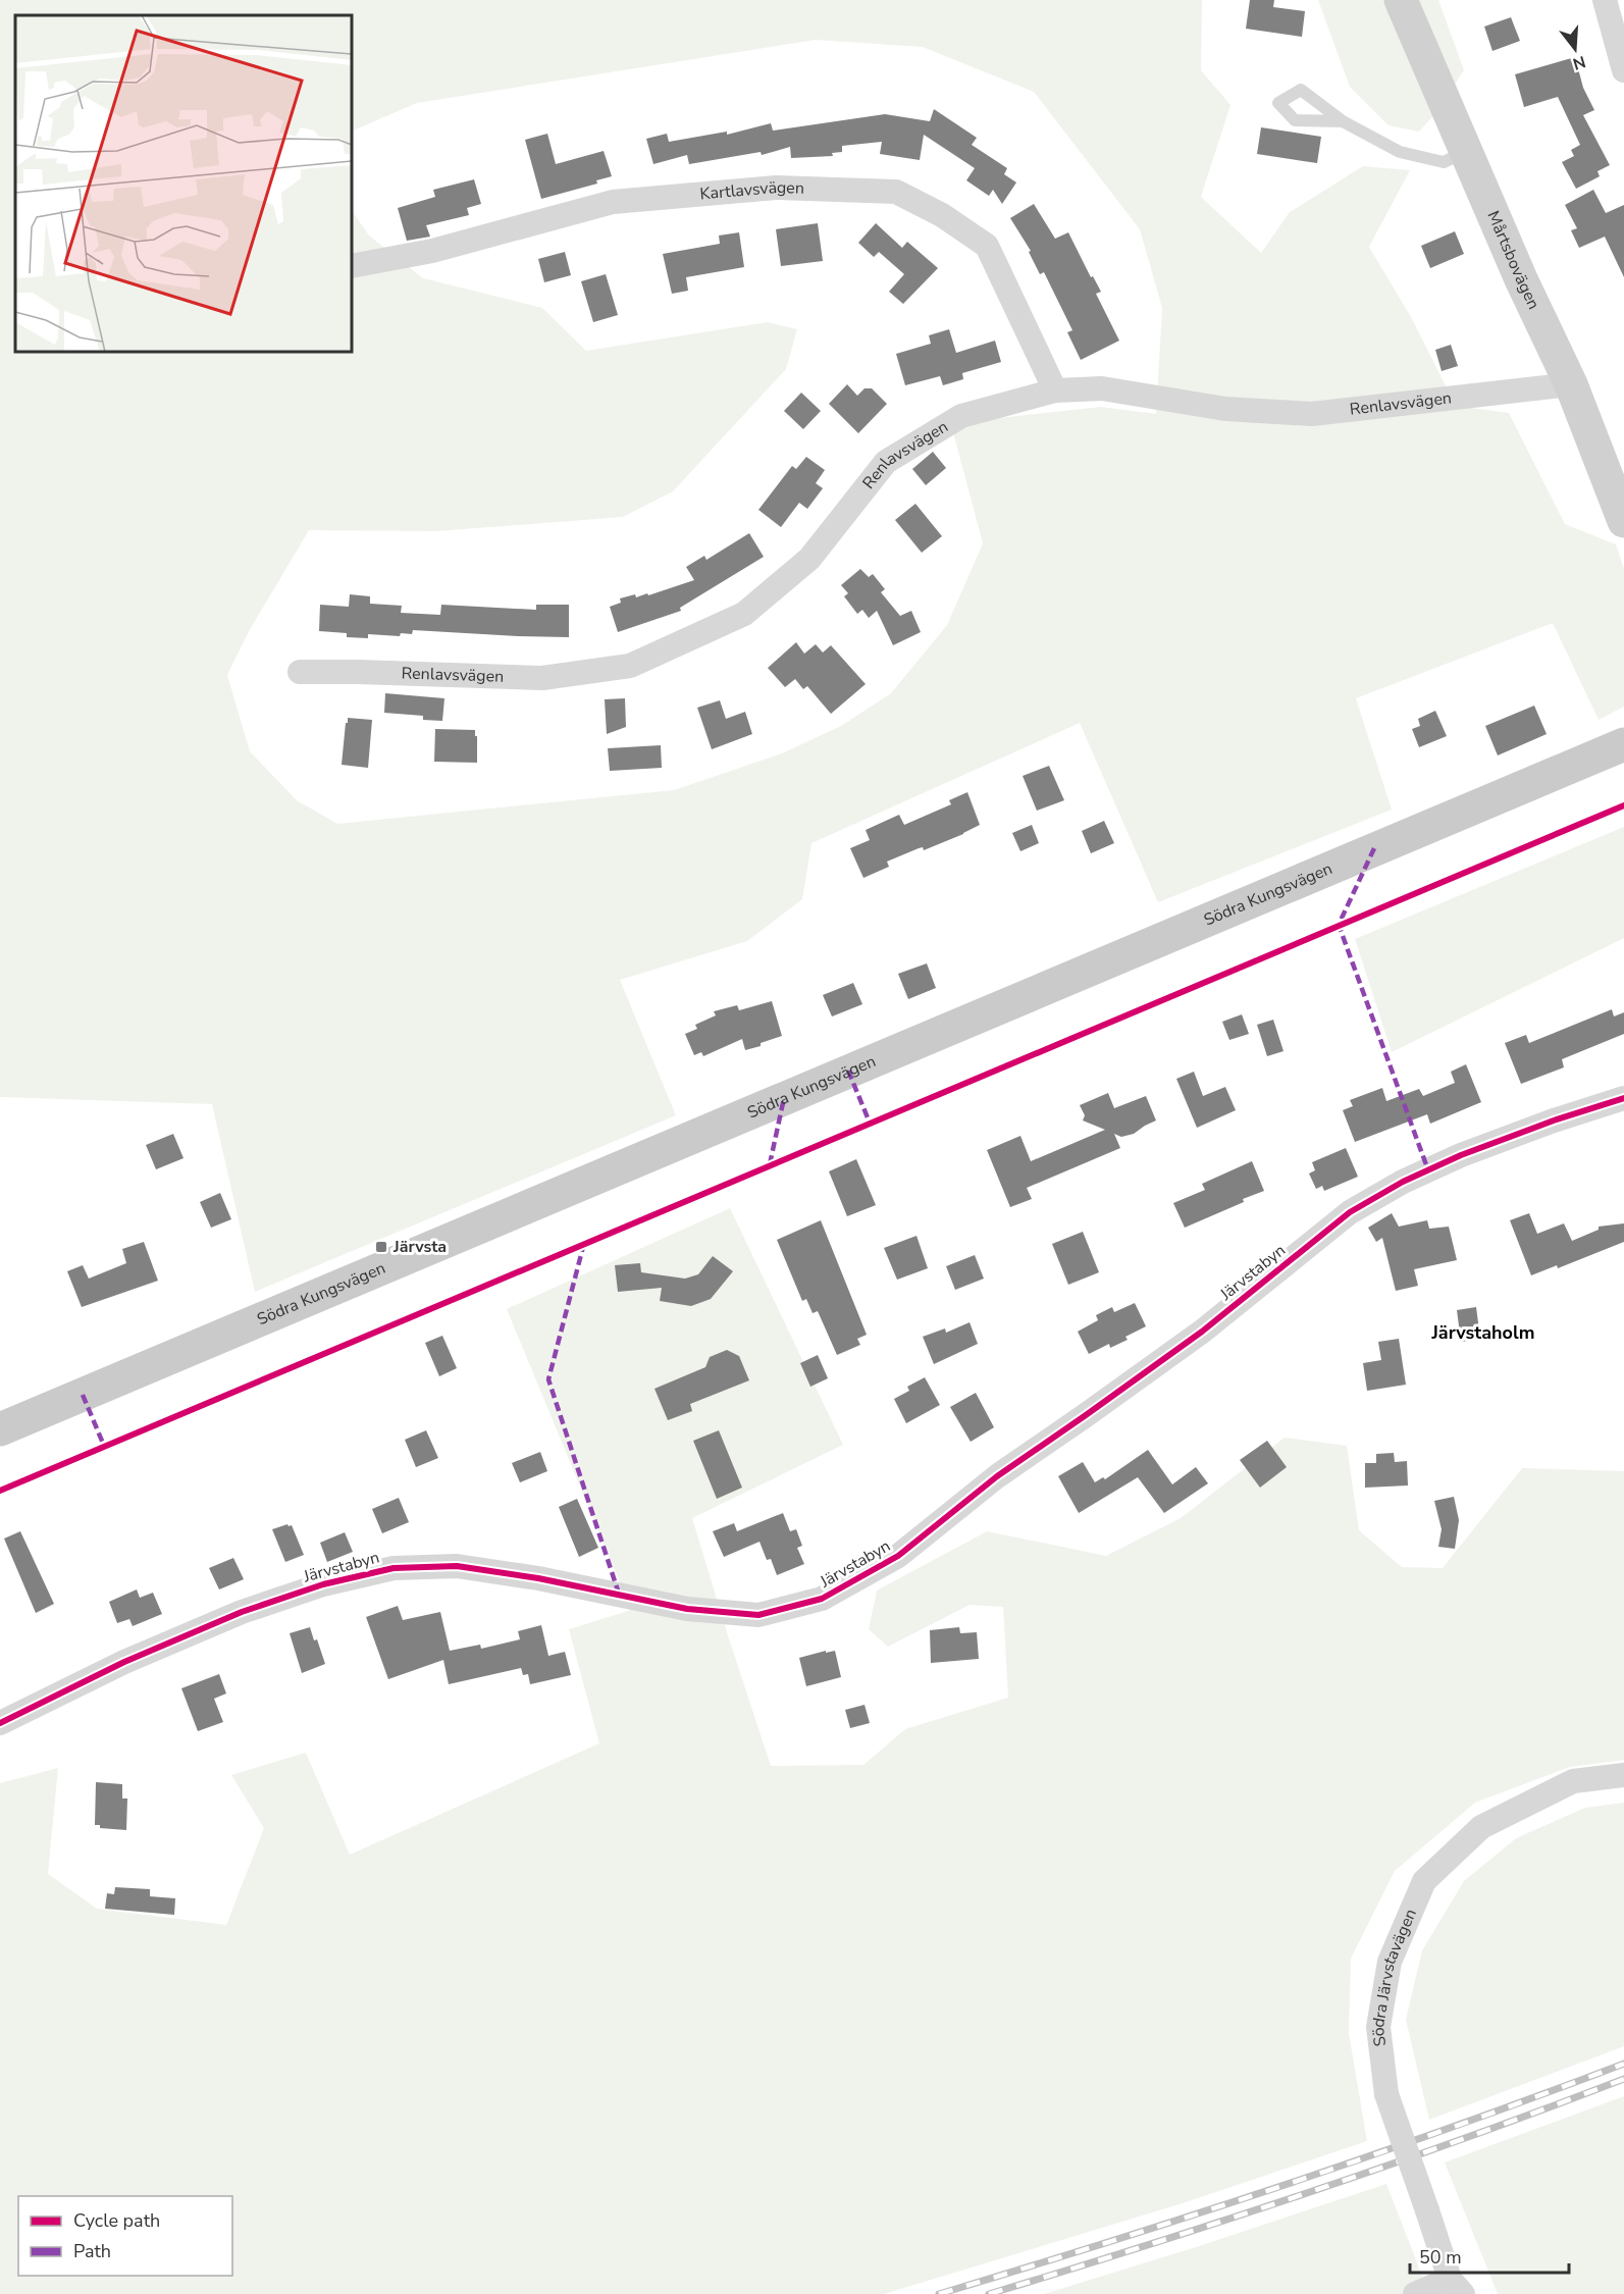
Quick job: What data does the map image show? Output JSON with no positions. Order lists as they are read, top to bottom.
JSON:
{
  "streets": {
    "main road": ["Södra Kungsvägen"],
    "street": [
      "Kartlavsvägen",
      "Mårtsbovägen",
      "Renlavsvägen",
      "Järvstabyn",
      "Södra Järvstavägen"
    ]
  },
  "crossings": [
    ["Kartlavsvägen", "Renlavsvägen"],
    ["Mårtsbovägen", "Renlavsvägen"]
  ],
  "districts": ["Järvstaholm"],
  "places": {
    "transit": ["Järvsta"]
  },
  "legend": ["Cycle path", "Path"],
  "scale_bar": "50 m",
  "north": "bottom"
}
